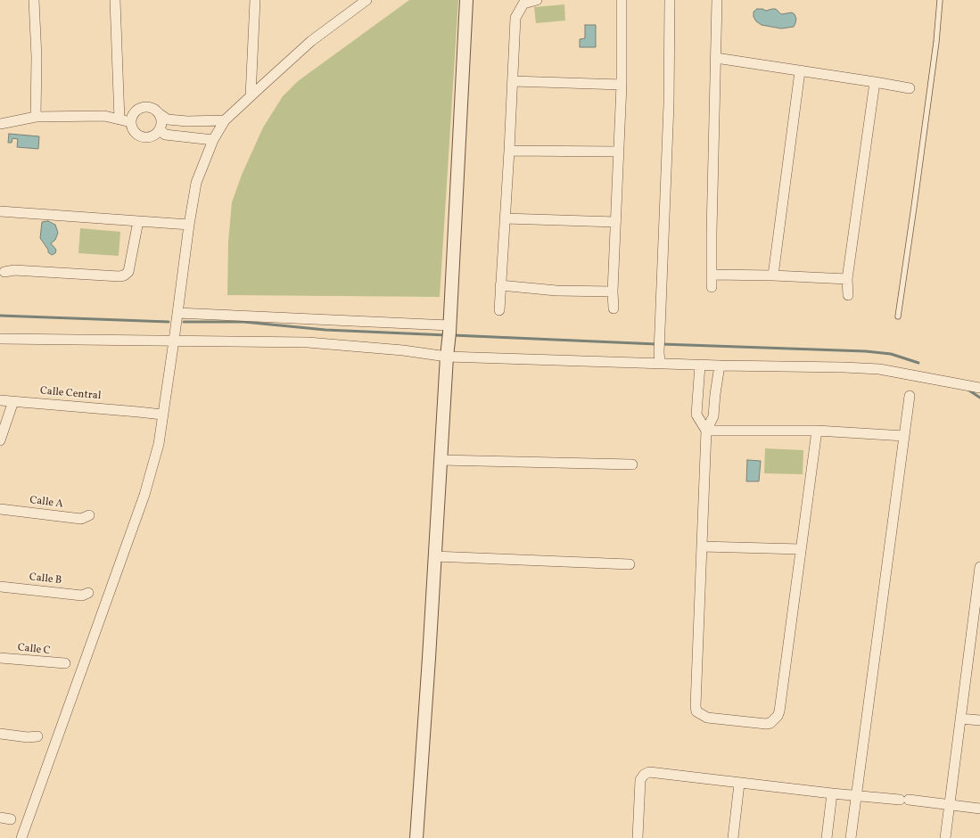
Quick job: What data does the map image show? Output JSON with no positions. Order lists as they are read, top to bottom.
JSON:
{
  "streets": {
    "street": [
      "Calle Central",
      "Calle A",
      "Calle B",
      "Calle C"
    ]
  }
}
